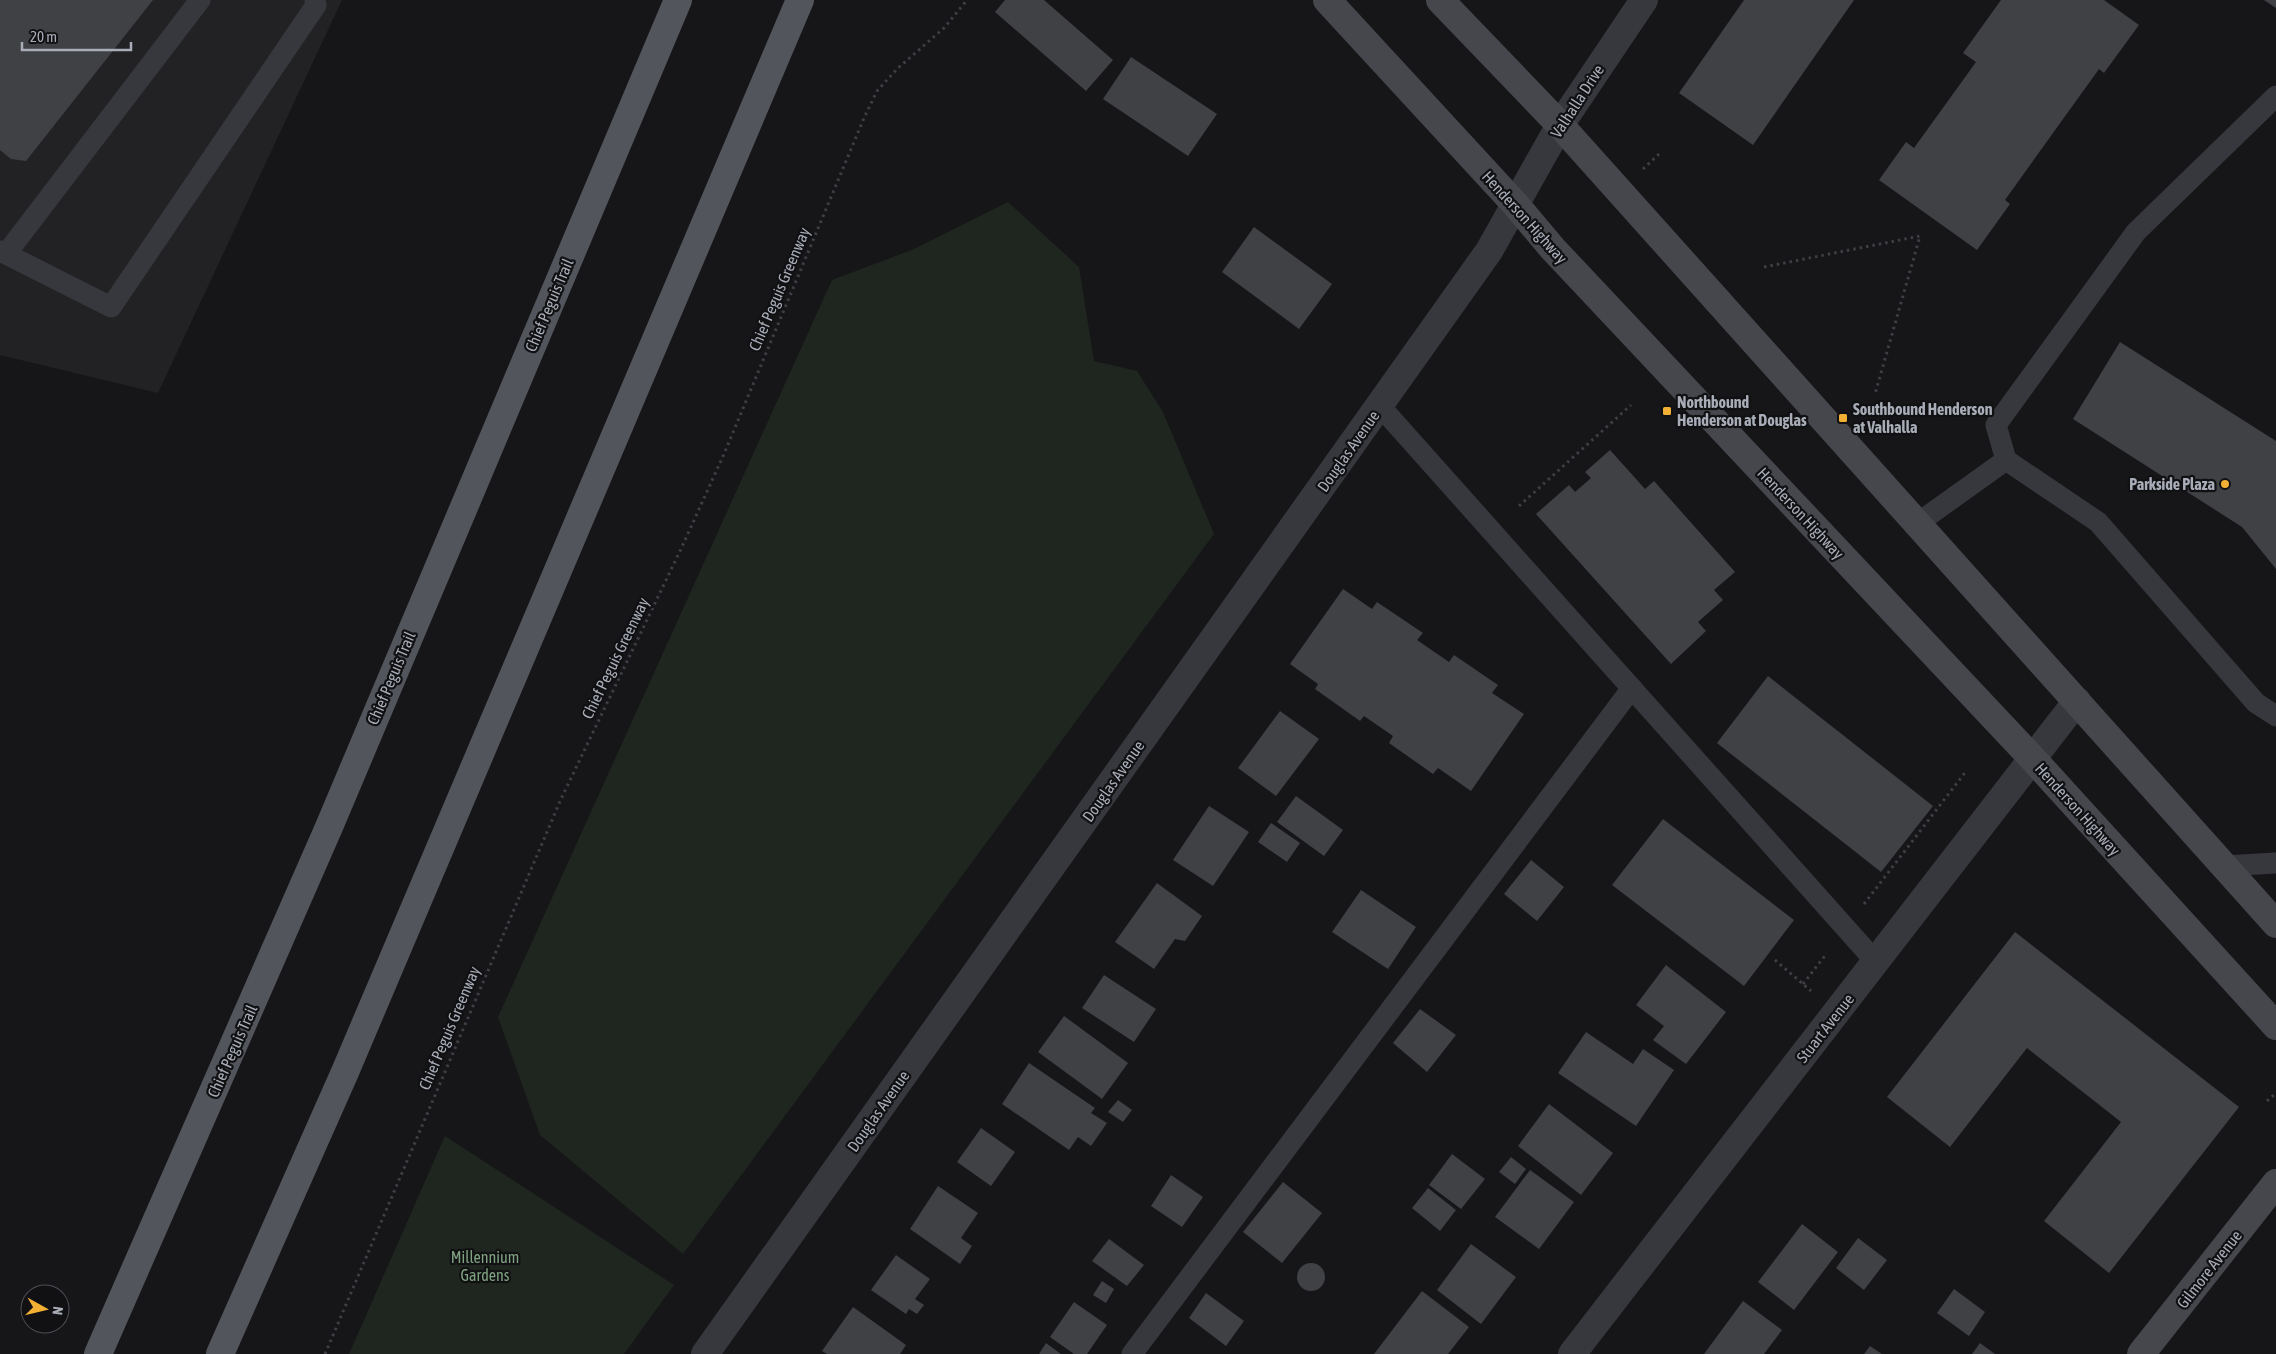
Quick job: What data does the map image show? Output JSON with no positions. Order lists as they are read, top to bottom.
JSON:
{
  "streets": {
    "main road": ["Henderson Highway", "Chief Peguis Trail", "Gilmore Avenue"],
    "street": ["Valhalla Drive", "Douglas Avenue", "Stuart Avenue"],
    "path": ["Chief Peguis Greenway"]
  },
  "crossings": [
    ["Valhalla Drive", "Henderson Highway"],
    ["Valhalla Drive", "Douglas Avenue"],
    ["Henderson Highway", "Douglas Avenue"],
    ["Henderson Highway", "Stuart Avenue"]
  ],
  "parks": ["Millennium Gardens"],
  "places": {
    "transit": ["Northbound Henderson at Douglas", "Southbound Henderson at Valhalla"],
    "other": ["Parkside Plaza"]
  },
  "scale_bar": "20 m",
  "north": "right"
}
